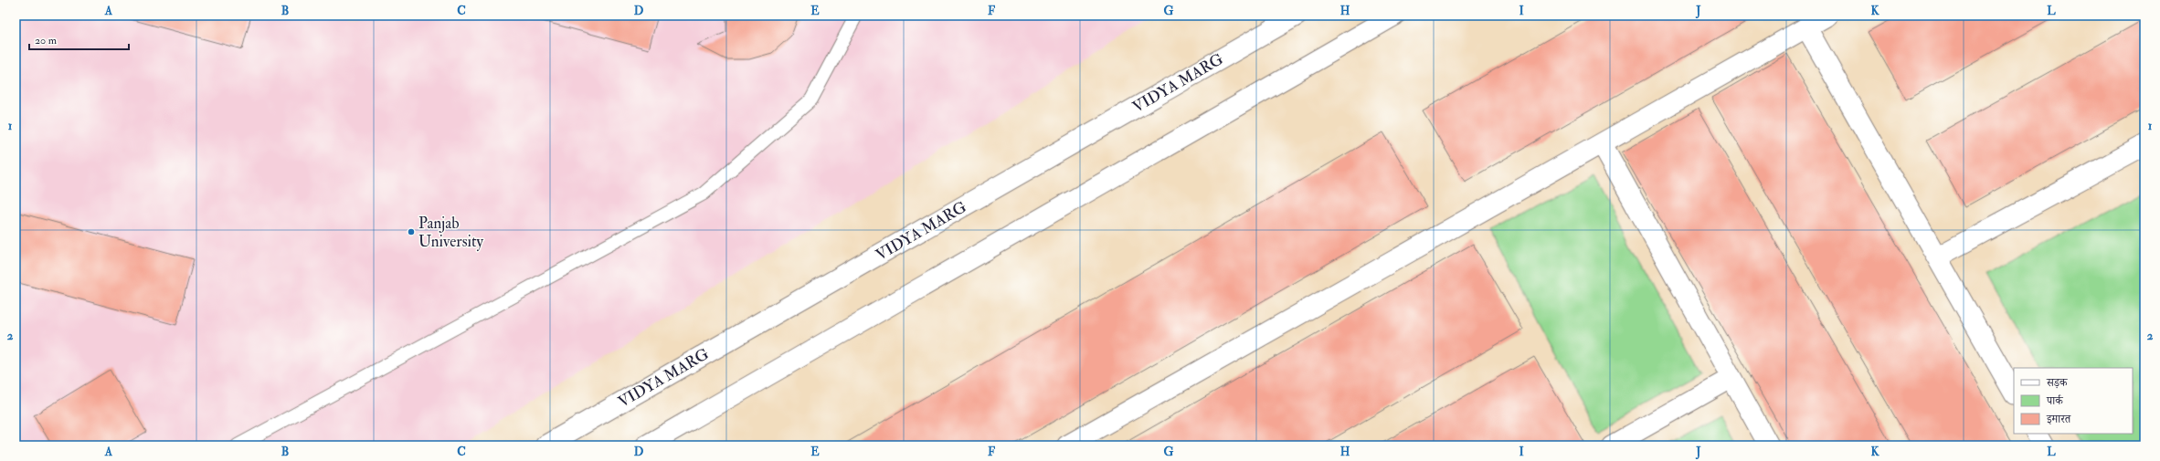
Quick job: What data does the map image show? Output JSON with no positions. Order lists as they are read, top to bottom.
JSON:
{
  "streets": {
    "street": ["VIDYA MARG"]
  },
  "places": ["Panjab University"],
  "legend": ["सड़क", "पार्क", "इमारत"],
  "scale_bar": "20 m",
  "grid": {
    "columns": [
      "A",
      "B",
      "C",
      "D",
      "E",
      "F",
      "G",
      "H",
      "I",
      "J",
      "K",
      "L"
    ],
    "rows": ["1", "2"]
  }
}
